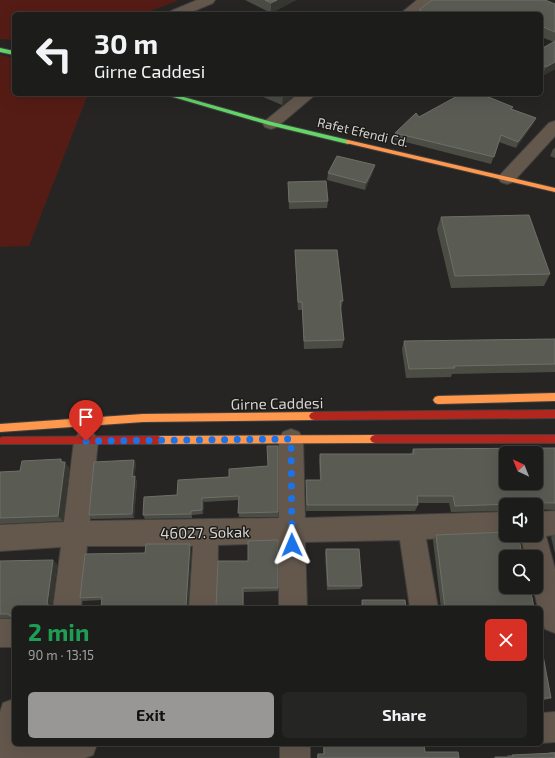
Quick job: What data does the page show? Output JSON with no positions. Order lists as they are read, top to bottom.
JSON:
{
  "streets": {
    "main road": ["Rafet Efendi Cd.", "Girne Caddesi"],
    "street": ["46027. Sokak"]
  },
  "north": "top left",
  "page": {
    "turn": ["30 m", "Girne Caddesi"],
    "heading": ["2 min", "90 m · 13:15"],
    "buttons": ["Exit", "Share"]
  }
}
